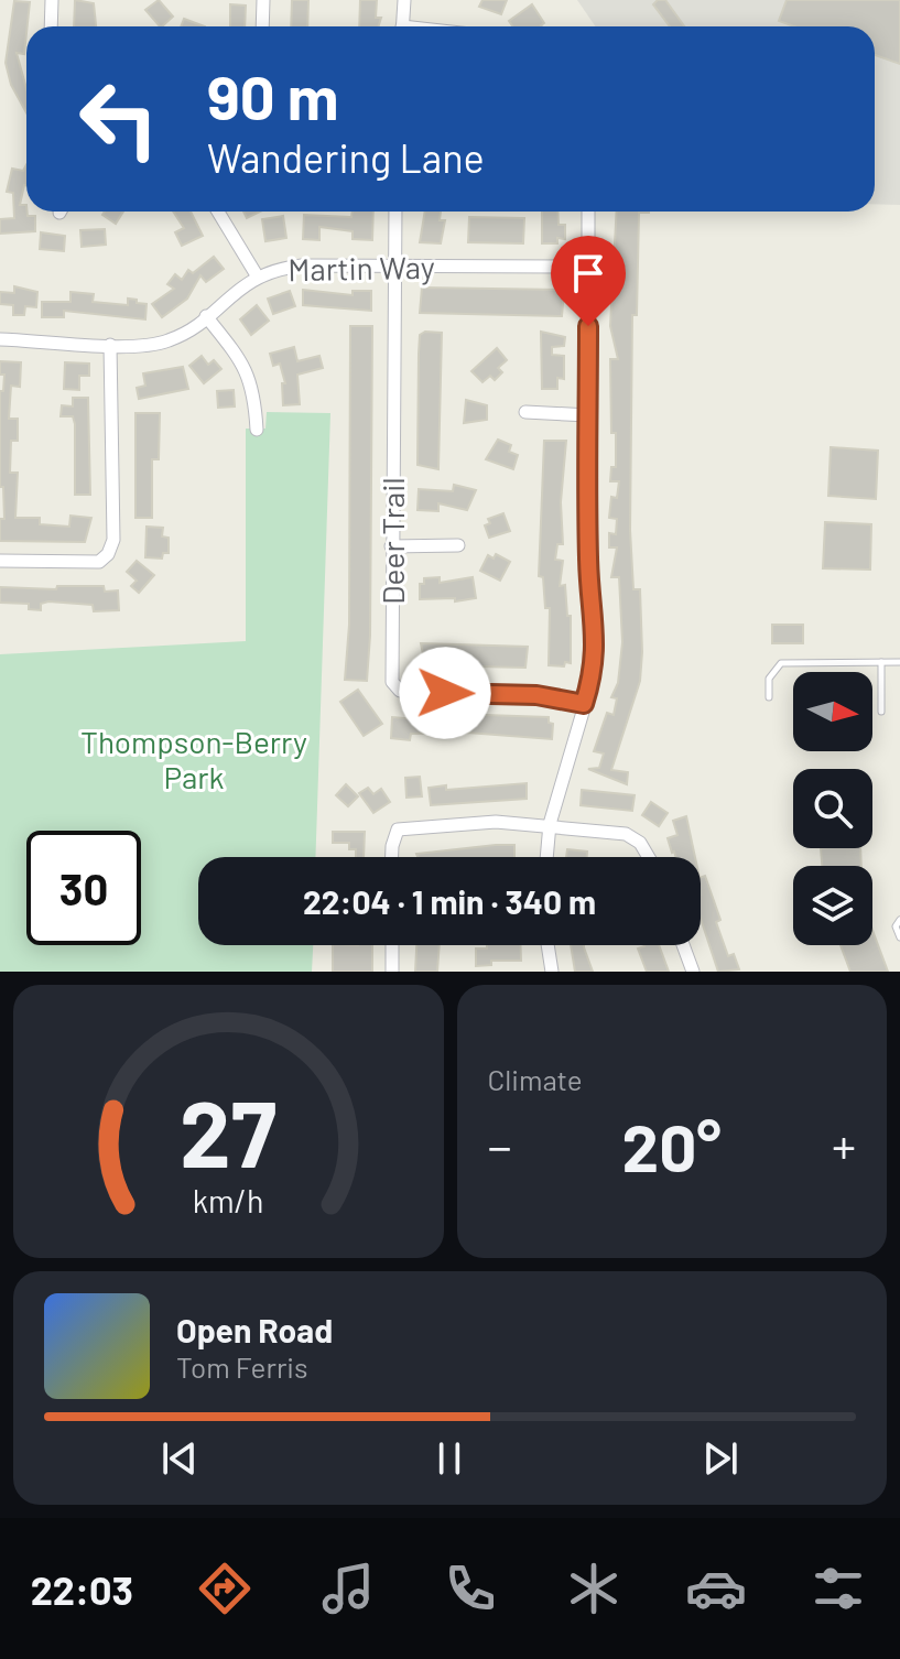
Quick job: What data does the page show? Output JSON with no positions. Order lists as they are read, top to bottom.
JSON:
{
  "streets": {
    "street": ["Martin Way", "Deer Trail"]
  },
  "crossings": [
    ["Martin Way", "Deer Trail"]
  ],
  "parks": ["Thompson-Berry Park"],
  "north": "right",
  "page": {
    "turn": ["90 m", "Wandering Lane"],
    "limit": "30",
    "trip": "22:04 · 1 min · 340 m",
    "tile": "Climate",
    "heat": ["−", "20°", "+"],
    "song": ["Open Road", "Tom Ferris"],
    "tabs": "22:03",
    "gauge": ["27", "km/h"]
  }
}
